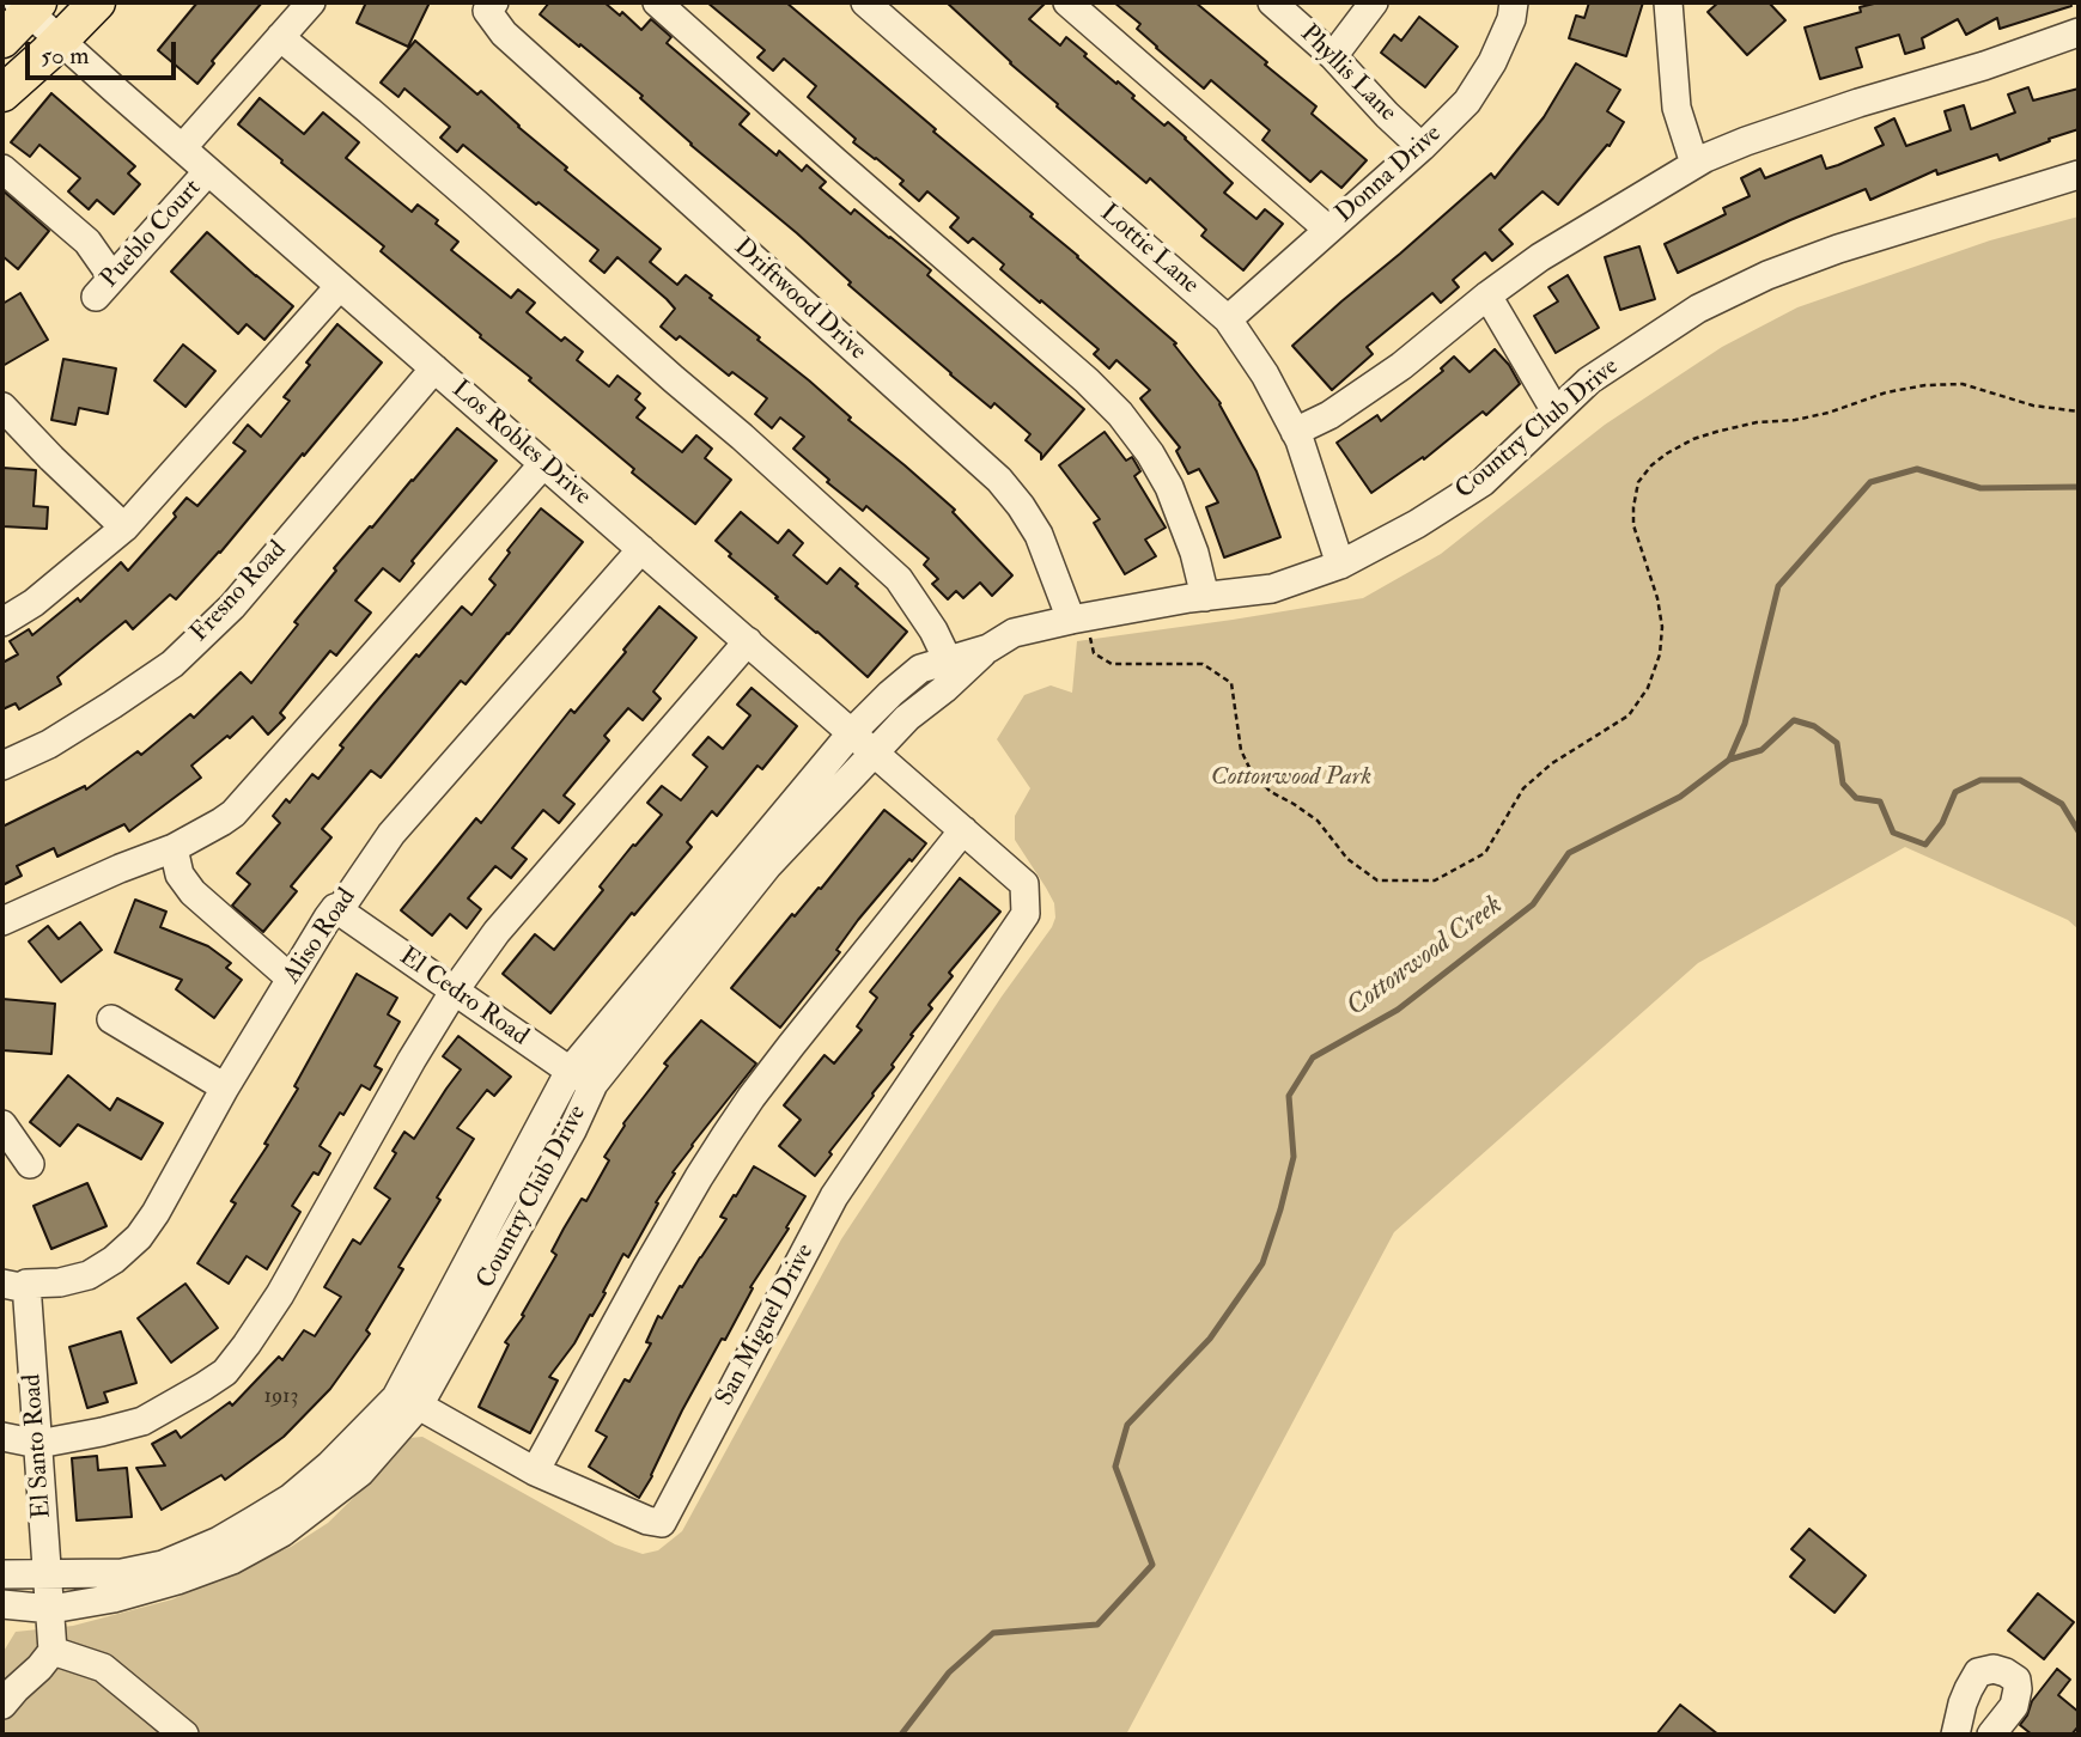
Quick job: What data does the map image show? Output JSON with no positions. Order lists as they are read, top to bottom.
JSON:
{
  "streets": {
    "street": [
      "Phyllis Lane",
      "Donna Drive",
      "Pueblo Court",
      "Lottie Lane",
      "Driftwood Drive",
      "Country Club Drive",
      "Los Robles Drive",
      "Fresno Road",
      "Aliso Road",
      "El Cedro Road",
      "San Miguel Drive",
      "El Santo Road"
    ]
  },
  "crossings": [
    ["Phyllis Lane", "Donna Drive"],
    ["Donna Drive", "Lottie Lane"],
    ["Pueblo Court", "Los Robles Drive"],
    ["Lottie Lane", "Country Club Drive"],
    ["Driftwood Drive", "Country Club Drive"],
    ["Country Club Drive", "Los Robles Drive"],
    ["Country Club Drive", "El Cedro Road"],
    ["Country Club Drive", "San Miguel Drive"],
    ["Country Club Drive", "El Santo Road"],
    ["Los Robles Drive", "Fresno Road"],
    ["Los Robles Drive", "Aliso Road"],
    ["Los Robles Drive", "San Miguel Drive"],
    ["Aliso Road", "El Cedro Road"],
    ["Aliso Road", "El Santo Road"]
  ],
  "water": ["Cottonwood Creek"],
  "parks": ["Cottonwood Park"],
  "house_numbers": ["1913"],
  "scale_bar": "50 m"
}
